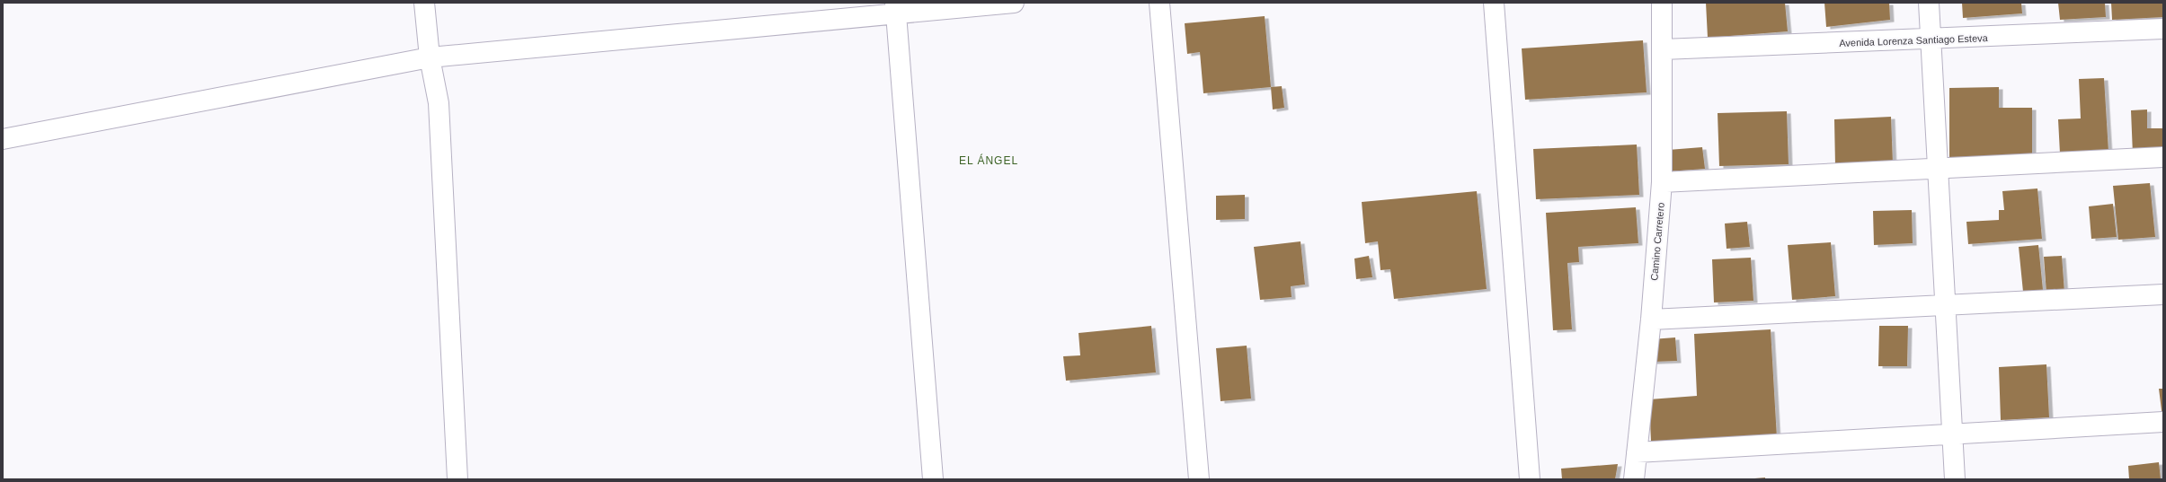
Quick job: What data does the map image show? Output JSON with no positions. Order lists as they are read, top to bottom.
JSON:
{
  "streets": {
    "street": ["Avenida Lorenza Santiago Esteva", "Camino Carretero"]
  },
  "crossings": [
    ["Avenida Lorenza Santiago Esteva", "Camino Carretero"]
  ],
  "districts": ["EL ÁNGEL"]
}
